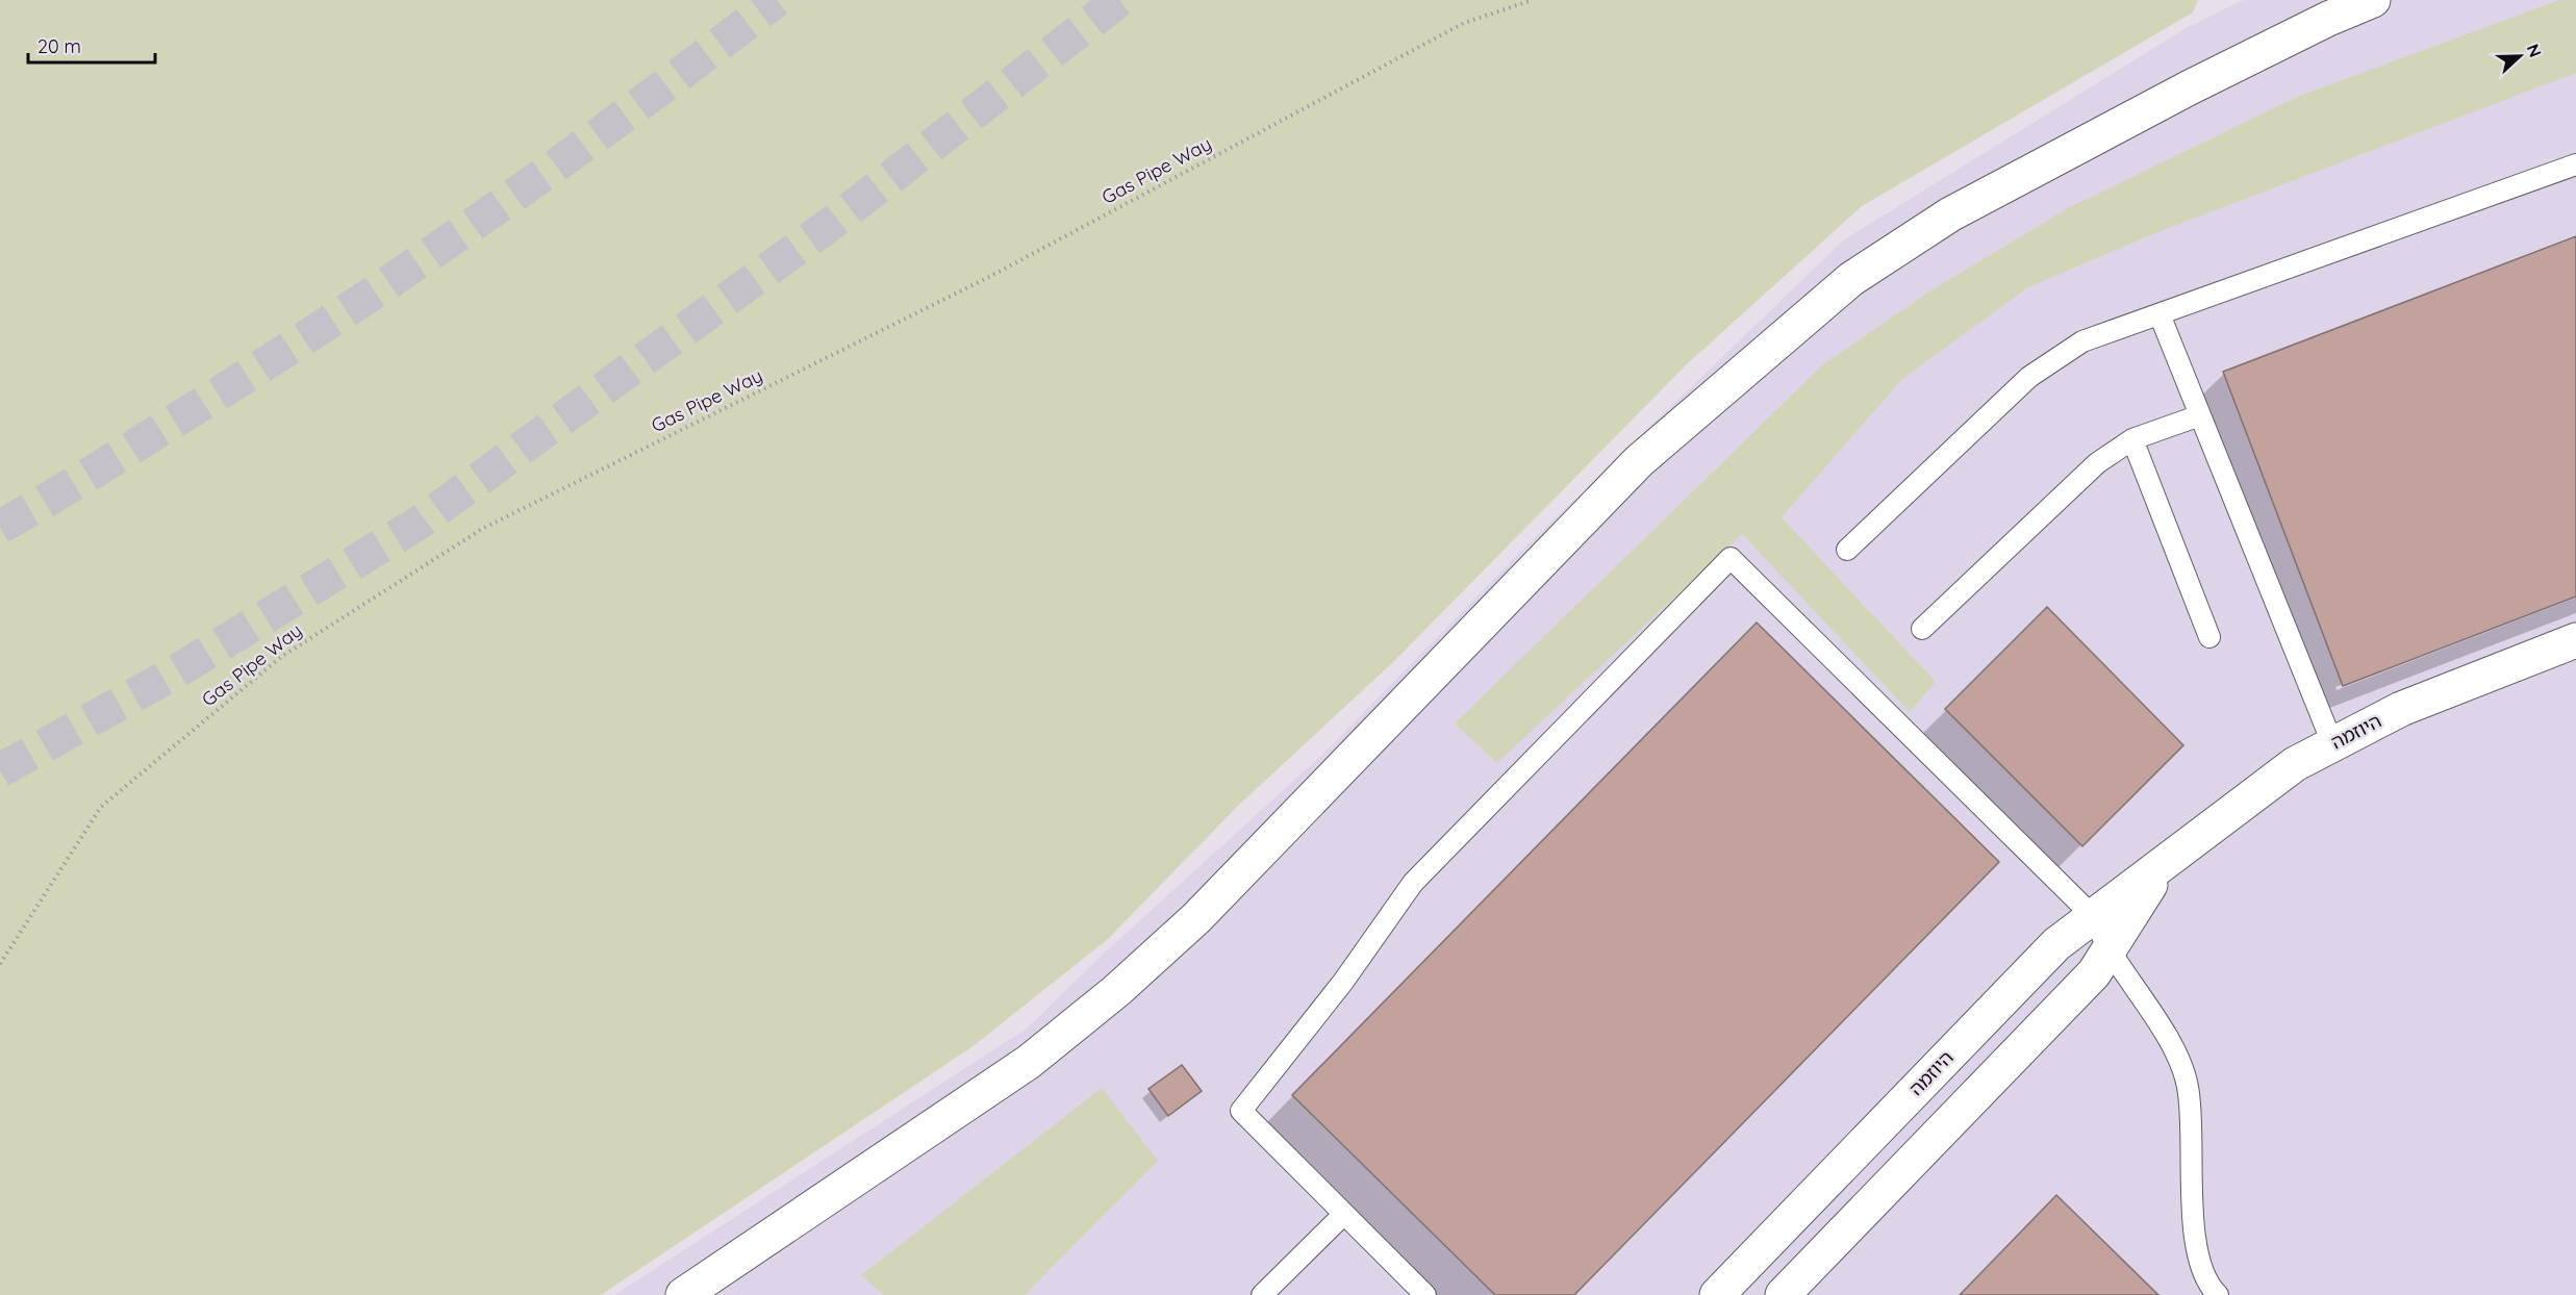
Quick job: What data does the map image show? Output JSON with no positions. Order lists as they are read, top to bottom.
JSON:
{
  "streets": {
    "street": ["היוזמה"],
    "path": ["Gas Pipe Way"]
  },
  "scale_bar": "20 m",
  "north": "right"
}
